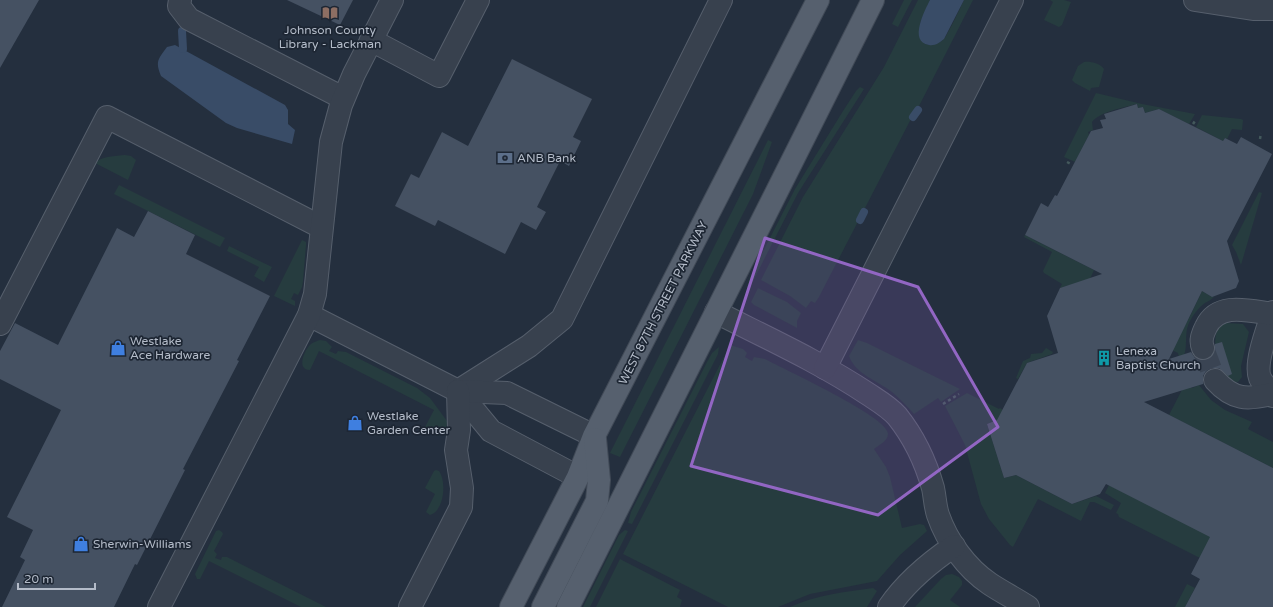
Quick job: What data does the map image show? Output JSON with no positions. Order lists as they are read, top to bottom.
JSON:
{
  "streets": {
    "main road": ["WEST 87TH STREET PARKWAY"]
  },
  "places": {
    "library": ["Johnson County Library - Lackman"],
    "bank": ["ANB Bank"],
    "shop": ["Westlake Ace Hardware", "Westlake Garden Center", "Sherwin-Williams"],
    "building": ["Lenexa Baptist Church"]
  },
  "scale_bar": "20 m"
}
